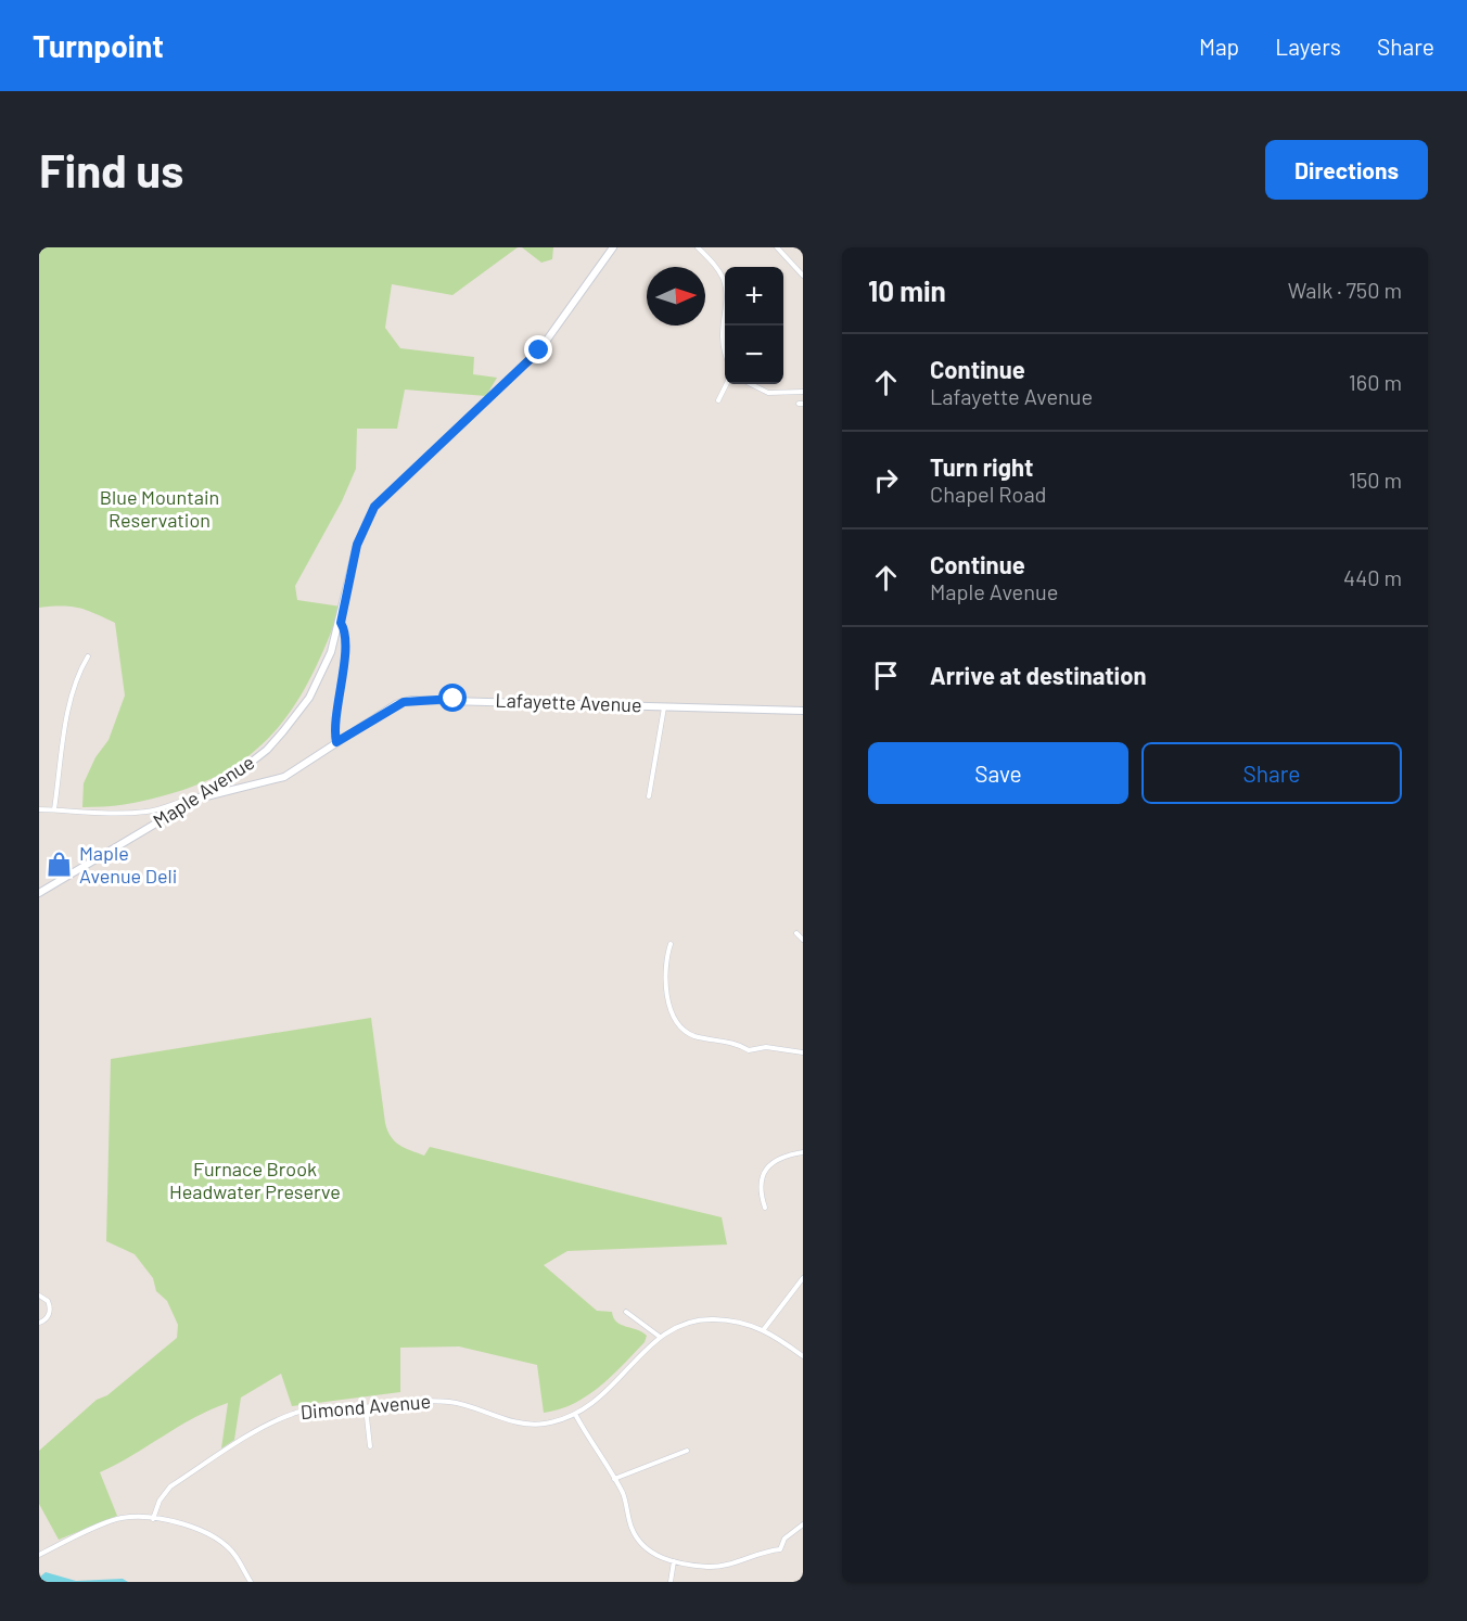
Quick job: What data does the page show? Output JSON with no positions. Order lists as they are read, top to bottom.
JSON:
{
  "streets": {
    "street": ["Lafayette Avenue", "Maple Avenue", "Dimond Avenue"]
  },
  "crossings": [
    ["Lafayette Avenue", "Maple Avenue"]
  ],
  "parks": ["Blue Mountain Reservation", "Furnace Brook Headwater Preserve"],
  "places": {
    "shop": ["Maple Avenue Deli"]
  },
  "north": "right",
  "page": {
    "header": "Turnpoint",
    "nav": ["Map", "Layers", "Share"],
    "buttons": [
      "Directions",
      ["Save", "Share"]
    ],
    "title": "Find us",
    "heading": ["10 min", "Walk · 750 m"],
    "map_buttons": ["+", "−"],
    "list": [
      ["Continue", "Lafayette Avenue", "160 m"],
      ["Turn right", "Chapel Road", "150 m"],
      ["Continue", "Maple Avenue", "440 m"],
      "Arrive at destination"
    ]
  }
}
